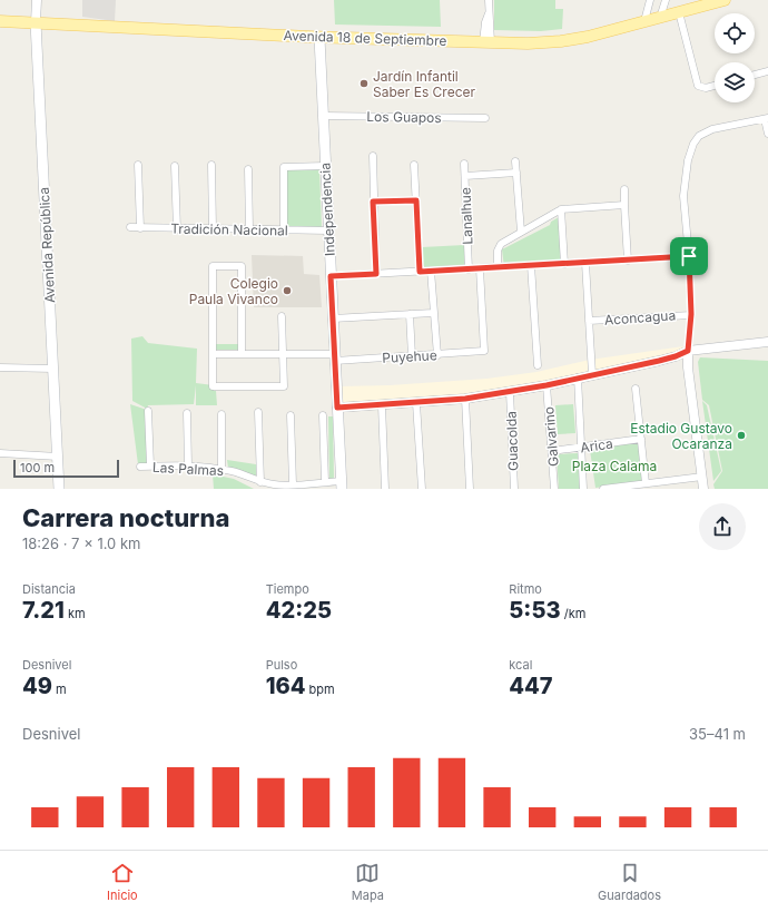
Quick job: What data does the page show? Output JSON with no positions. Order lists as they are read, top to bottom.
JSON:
{
  "streets": {
    "main road": ["Avenida 18 de Septiembre", "Independencia", "Avenida República"],
    "street": [
      "Los Guapos",
      "Lanalhue",
      "Tradición Nacional",
      "Aconcagua",
      "Puyehue",
      "Galvarino",
      "Guacolda",
      "Arica",
      "Las Palmas"
    ]
  },
  "crossings": [
    ["Avenida 18 de Septiembre", "Independencia"],
    ["Avenida 18 de Septiembre", "Avenida República"],
    ["Los Guapos", "Independencia"],
    ["Independencia", "Tradición Nacional"],
    ["Independencia", "Puyehue"],
    ["Independencia", "Las Palmas"],
    ["Galvarino", "Arica"]
  ],
  "parks": ["Plaza Calama"],
  "places": ["Jardín Infantil Saber Es Crecer", "Colegio Paula Vivanco", "Estadio Gustavo Ocaranza"],
  "scale_bar": "100 m",
  "page": {
    "scale": "100 m",
    "heading": ["Carrera nocturna", "18:26 · 7 × 1.0 km"],
    "stats": [
      ["Distancia", "7.21 km"],
      ["Tiempo", "42:25"],
      ["Ritmo", "5:53 /km"],
      ["Desnivel", "49 m"],
      ["Pulso", "164 bpm"],
      ["kcal", "447"]
    ],
    "chart": ["Desnivel", "35–41 m"],
    "tabs": ["Inicio", "Mapa", "Guardados"]
  }
}
